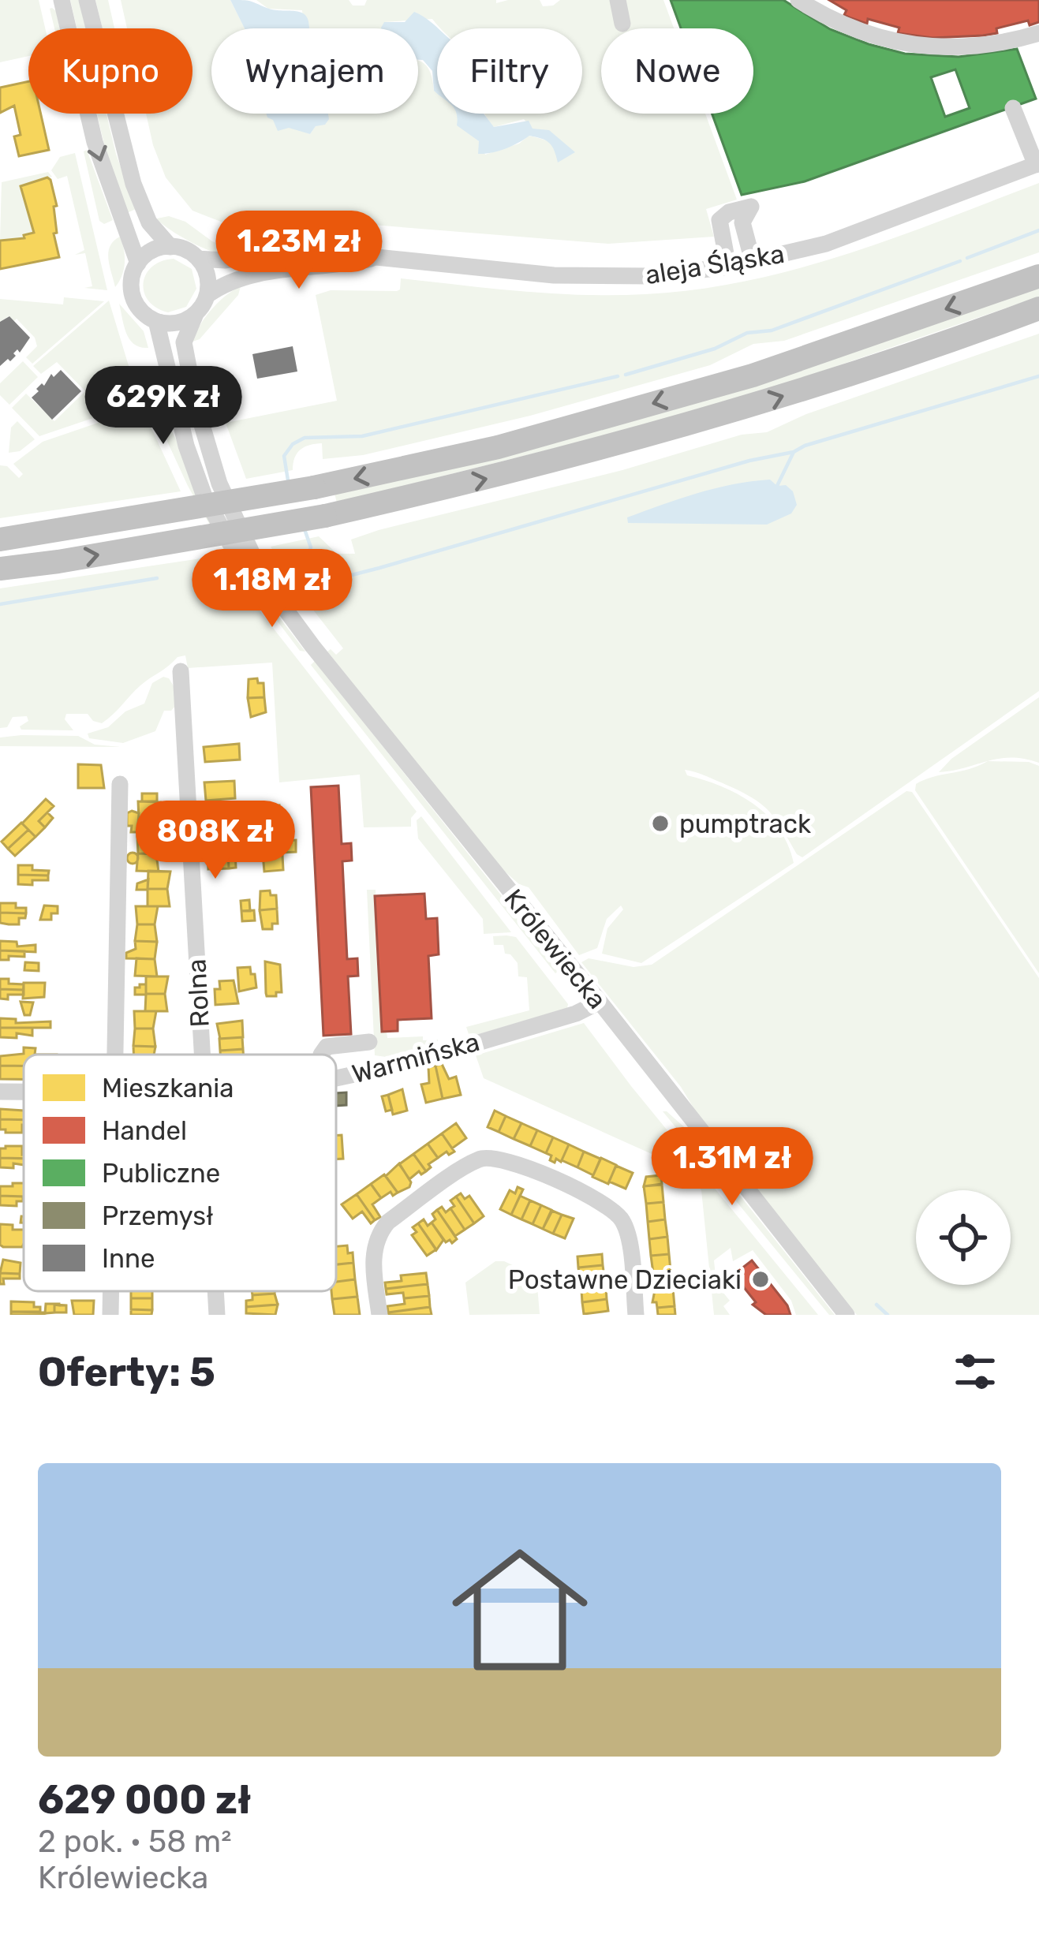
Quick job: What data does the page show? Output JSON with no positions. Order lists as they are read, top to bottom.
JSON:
{
  "streets": {
    "street": [
      "aleja Śląska",
      "Królewiecka",
      "Rolna",
      "Warmińska"
    ]
  },
  "crossings": [
    ["aleja Śląska", "Królewiecka"],
    ["Królewiecka", "Warmińska"]
  ],
  "places": ["pumptrack", "Postawne Dzieciaki"],
  "legend": [
    "Mieszkania",
    "Handel",
    "Publiczne",
    "Przemysł",
    "Inne"
  ],
  "page": {
    "chip": [
      "Kupno",
      "Wynajem",
      "Filtry",
      "Nowe"
    ],
    "price": [
      "1.23M zł",
      "629K zł",
      "1.18M zł",
      "808K zł",
      "1.31M zł"
    ],
    "heading": "Oferty: 5",
    "list": [
      {
        "name": "629 000 zł",
        "note": "2 pok. · 58 m² · Królewiecka"
      }
    ]
  }
}
